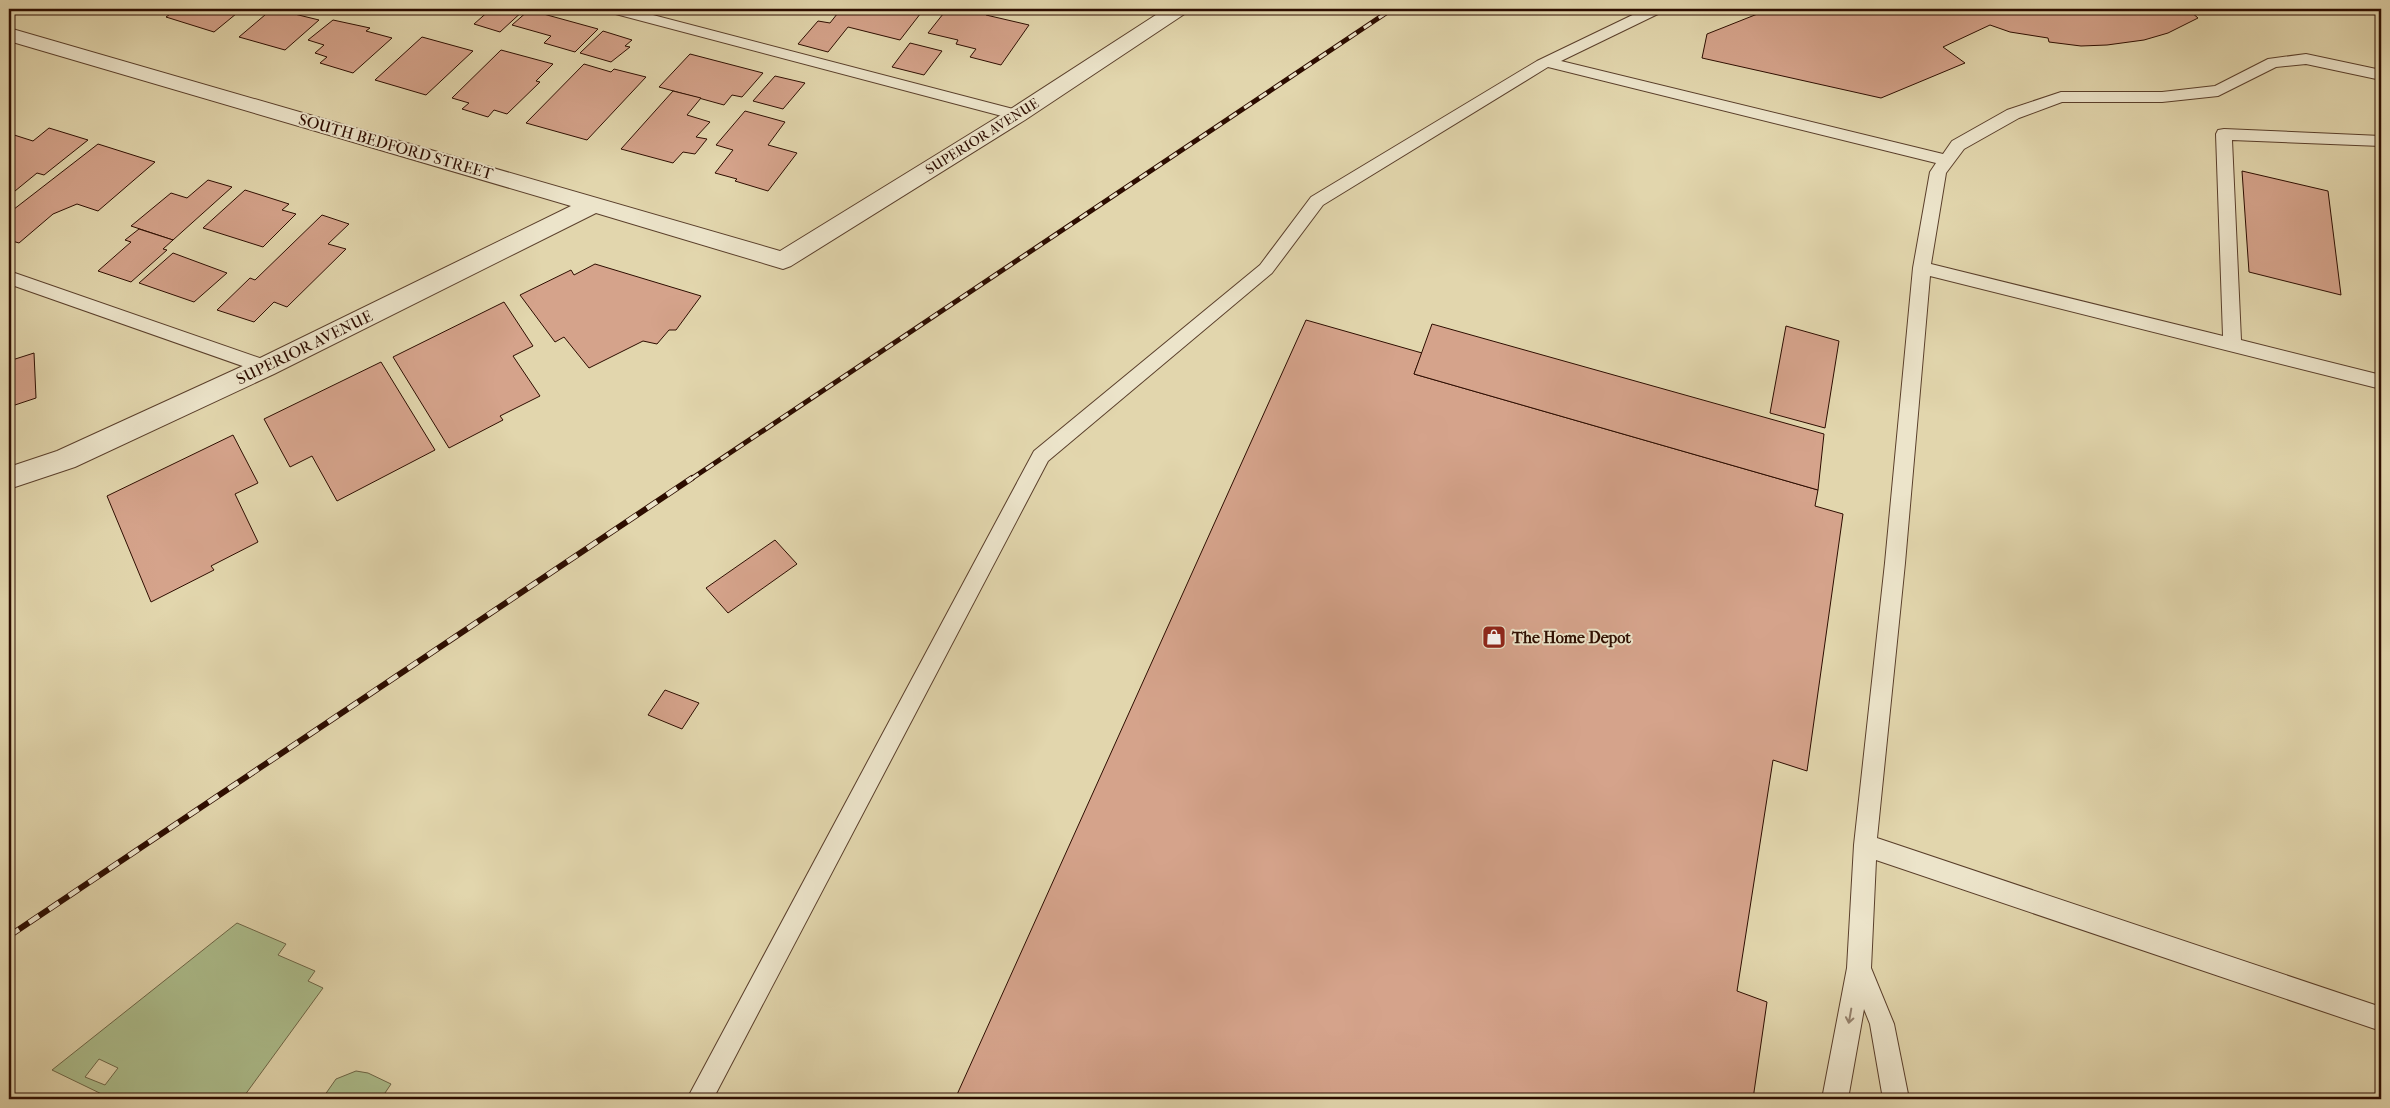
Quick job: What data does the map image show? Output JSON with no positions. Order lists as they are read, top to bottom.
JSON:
{
  "streets": {
    "street": ["SUPERIOR AVENUE", "SOUTH BEDFORD STREET"]
  },
  "crossings": [
    ["SUPERIOR AVENUE", "SOUTH BEDFORD STREET"]
  ],
  "places": {
    "shop": ["The Home Depot"]
  }
}
